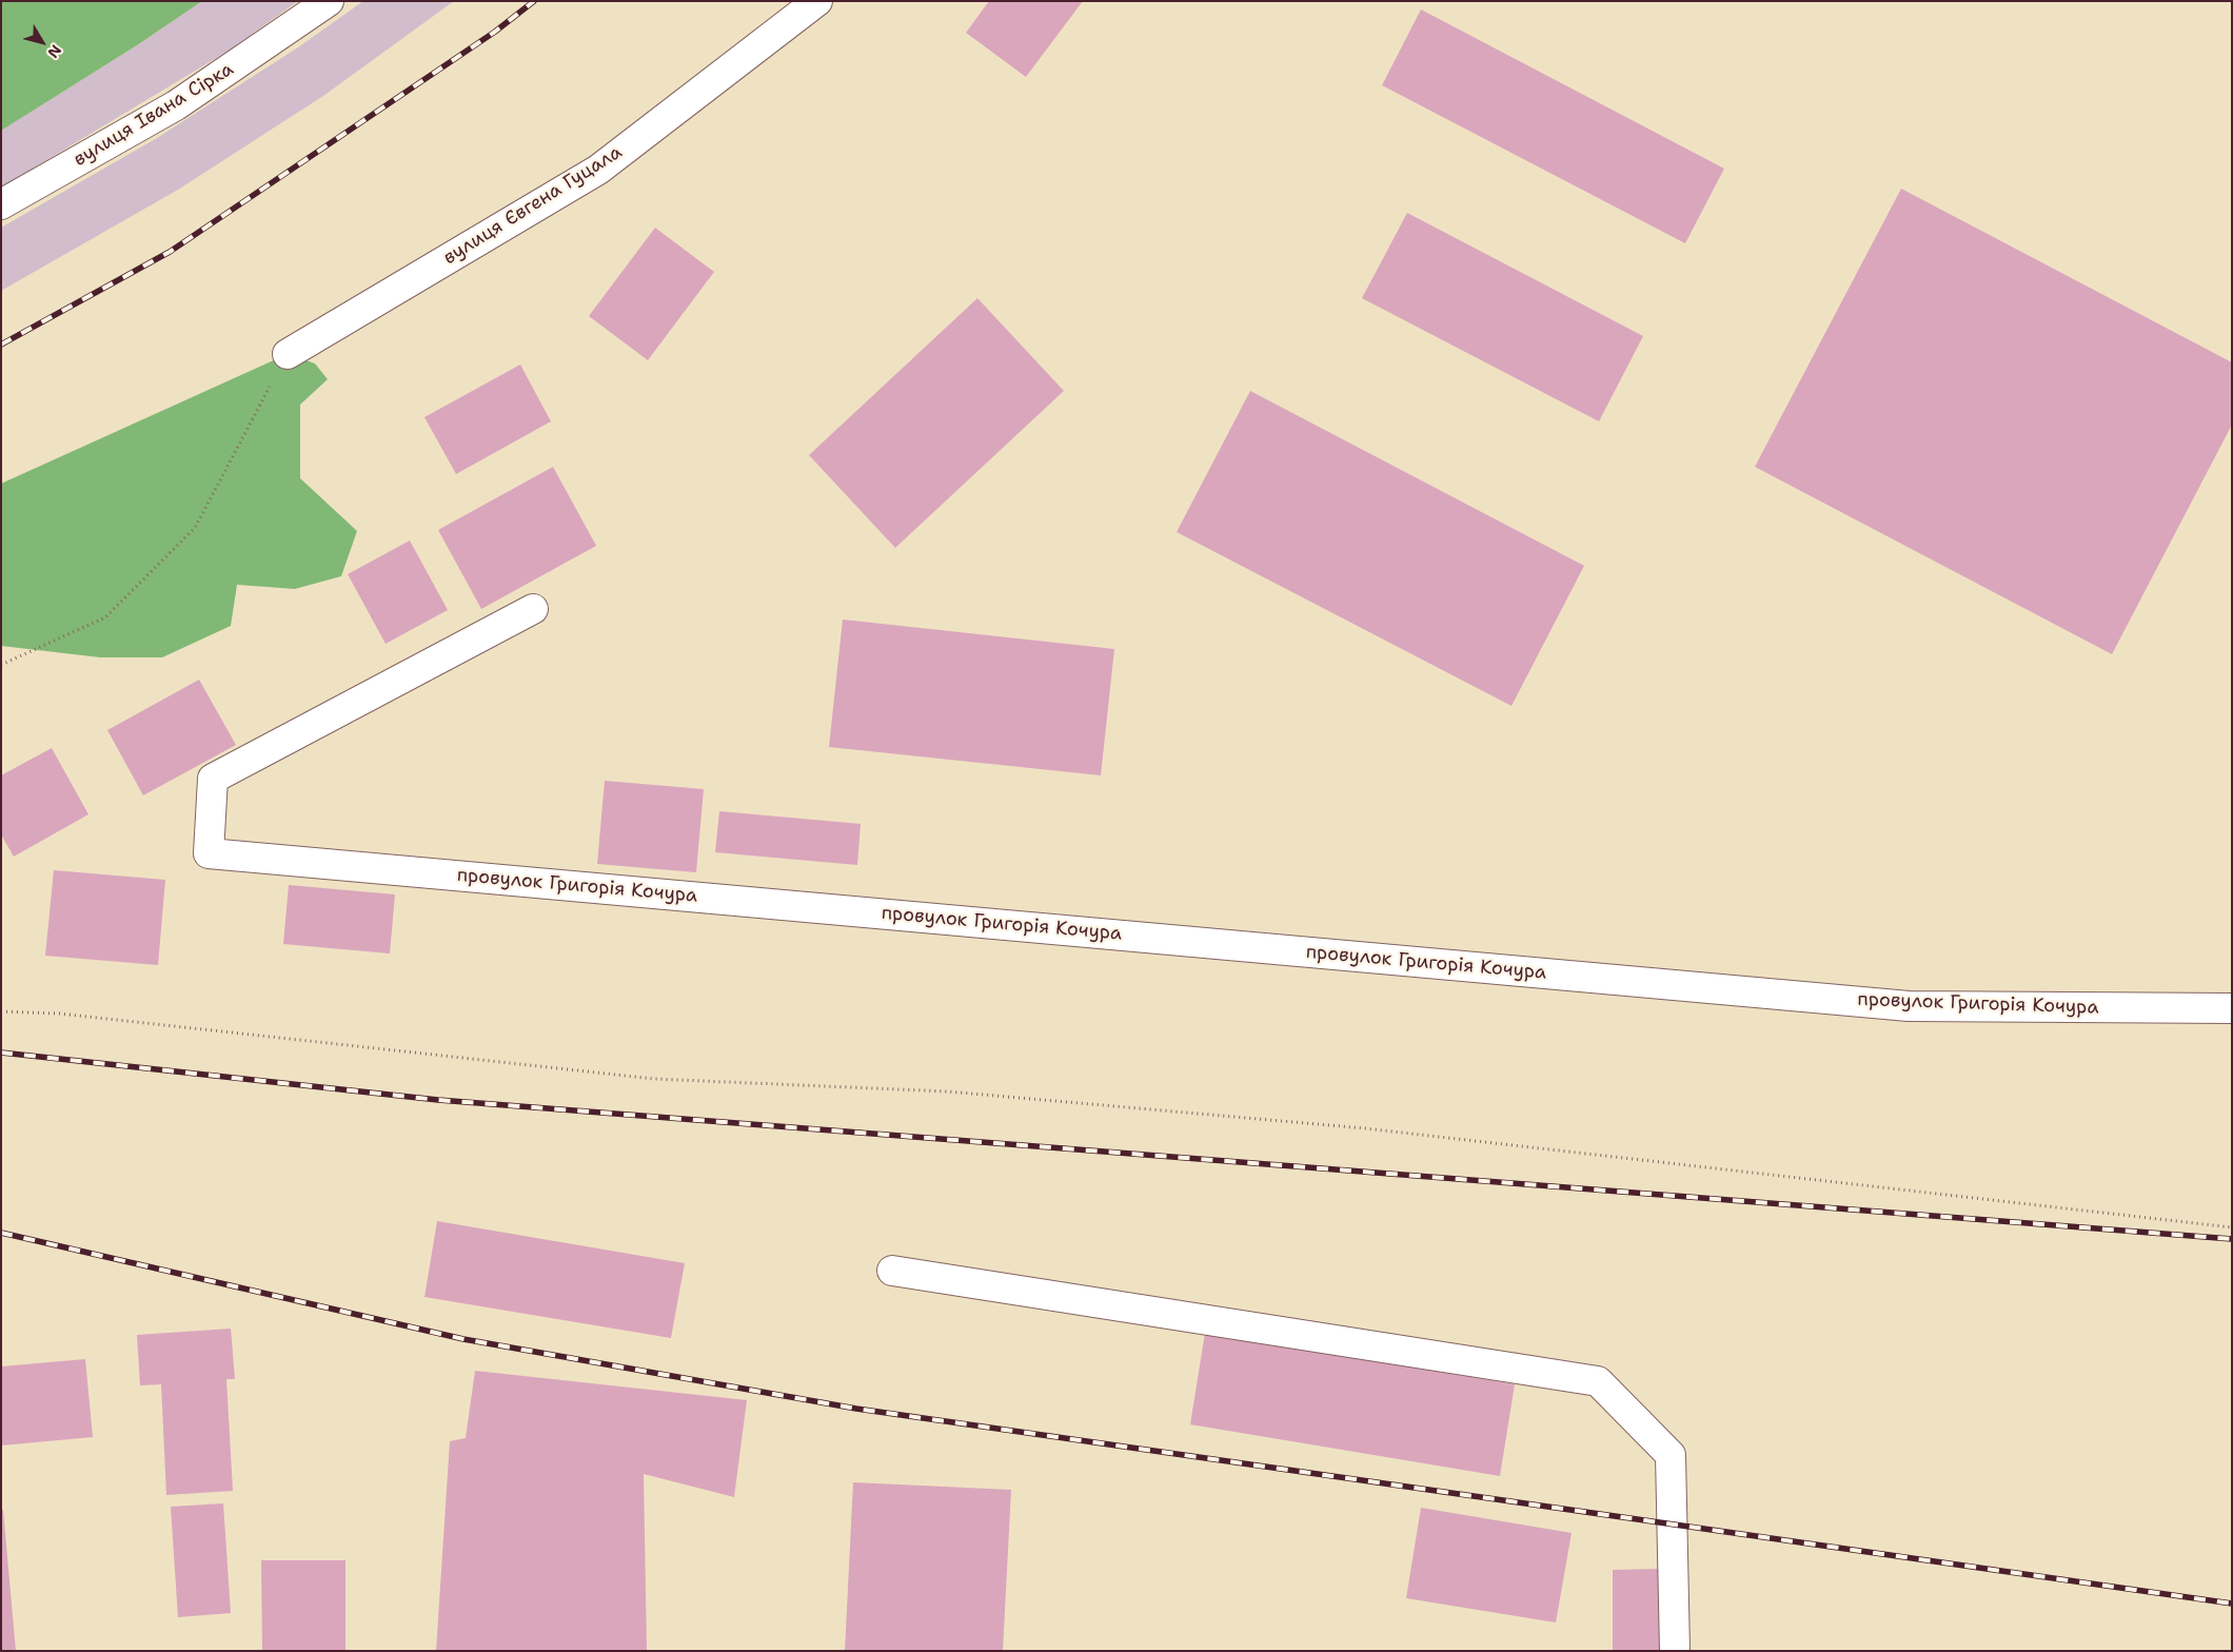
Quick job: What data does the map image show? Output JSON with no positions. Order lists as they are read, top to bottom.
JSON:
{
  "streets": {
    "street": ["вулиця Івана Сірка", "вулиця Євгена Гуцала", "провулок Григорія Кочура"]
  },
  "north": "bottom right"
}
